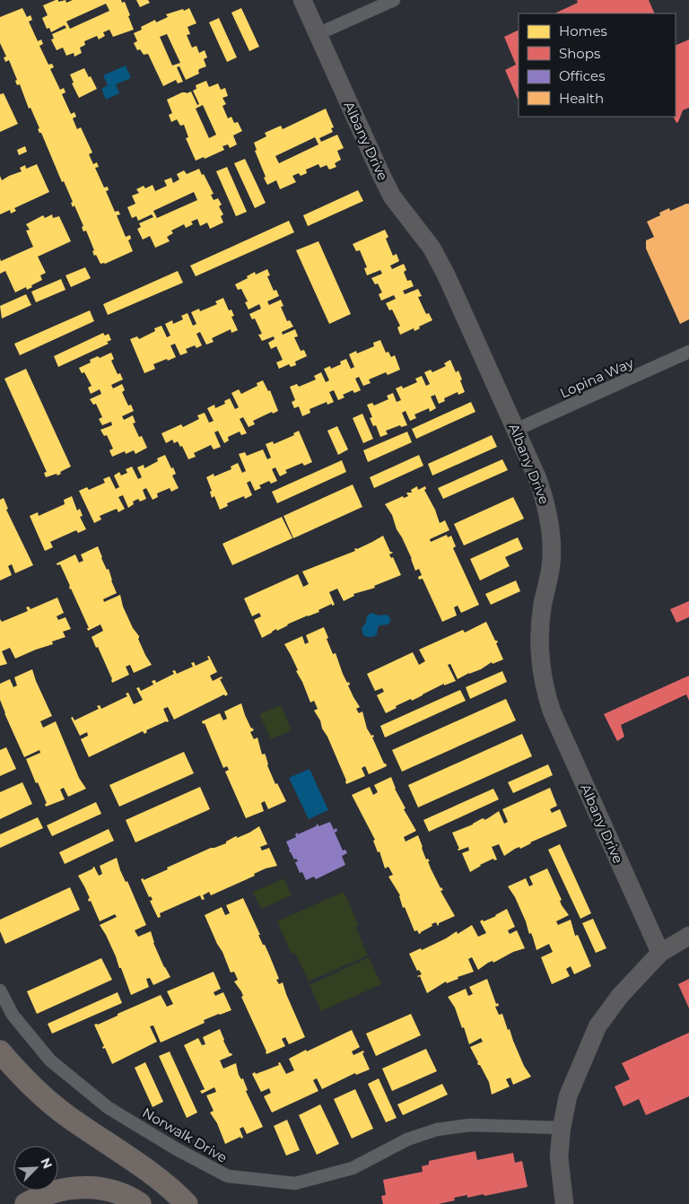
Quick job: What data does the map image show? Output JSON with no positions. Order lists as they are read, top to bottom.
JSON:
{
  "streets": {
    "street": ["Albany Drive", "Lopina Way", "Norwalk Drive"]
  },
  "crossings": [
    ["Albany Drive", "Lopina Way"]
  ],
  "legend": [
    "Homes",
    "Shops",
    "Offices",
    "Health"
  ],
  "north": "top right"
}
